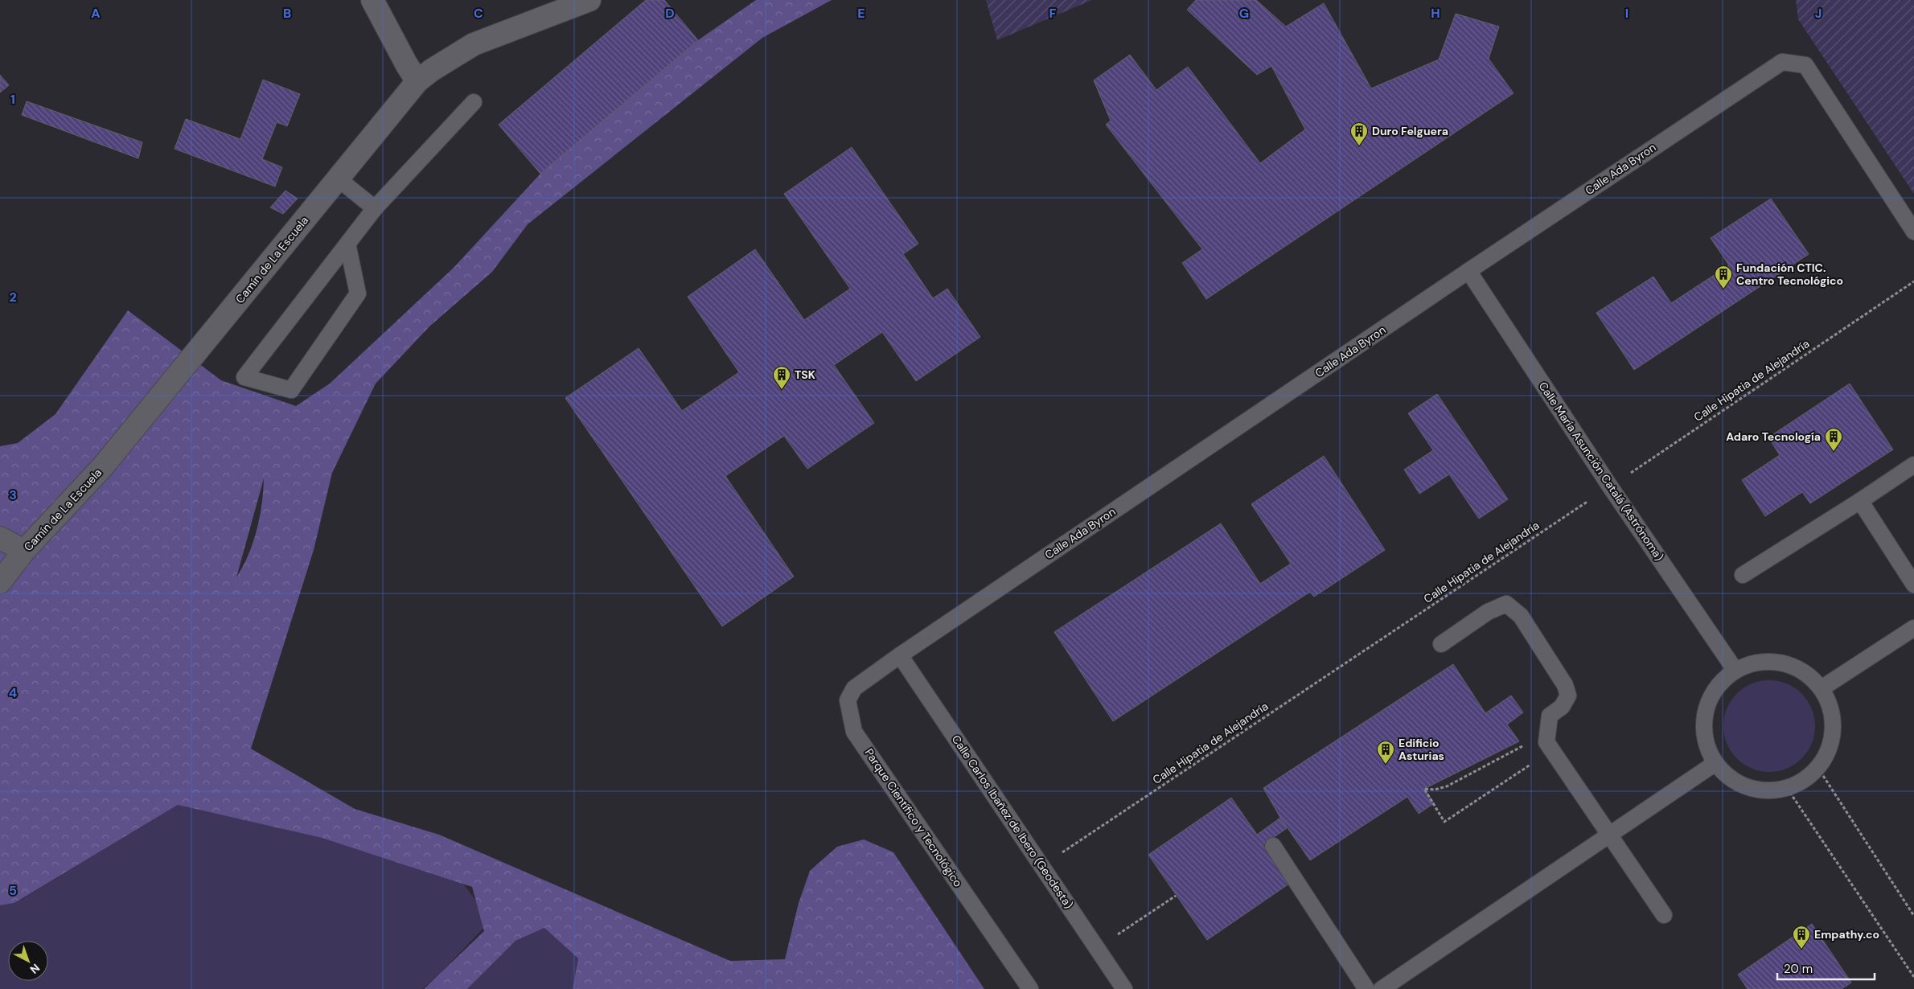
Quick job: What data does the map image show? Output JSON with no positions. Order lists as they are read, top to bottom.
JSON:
{
  "streets": {
    "street": ["Camín de La Escuela"],
    "lane": [
      "Calle Ada Byron",
      "Calle María Asunción Catalá (Astrónoma)",
      "Parque Científico y Tecnológico",
      "Calle Carlos Ibañez de Ibero (Geodesta)"
    ],
    "path": ["Calle Hipatia de Alejandría"]
  },
  "crossings": [
    ["Calle Ada Byron", "Calle María Asunción Catalá (Astrónoma)"],
    ["Calle Ada Byron", "Parque Científico y Tecnológico"],
    ["Calle Ada Byron", "Calle Carlos Ibañez de Ibero (Geodesta)"],
    ["Calle Hipatia de Alejandría", "Calle María Asunción Catalá (Astrónoma)"],
    ["Parque Científico y Tecnológico", "Calle Carlos Ibañez de Ibero (Geodesta)"]
  ],
  "places": {
    "building": [
      "Duro Felguera",
      "Fundación CTIC. Centro Tecnológico",
      "TSK",
      "Adaro Tecnología",
      "Edificio Asturias",
      "Empathy.co"
    ]
  },
  "scale_bar": "20 m",
  "north": "bottom right",
  "grid": {
    "columns": [
      "A",
      "B",
      "C",
      "D",
      "E",
      "F",
      "G",
      "H",
      "I",
      "J"
    ],
    "rows": [
      "1",
      "2",
      "3",
      "4",
      "5"
    ]
  }
}
